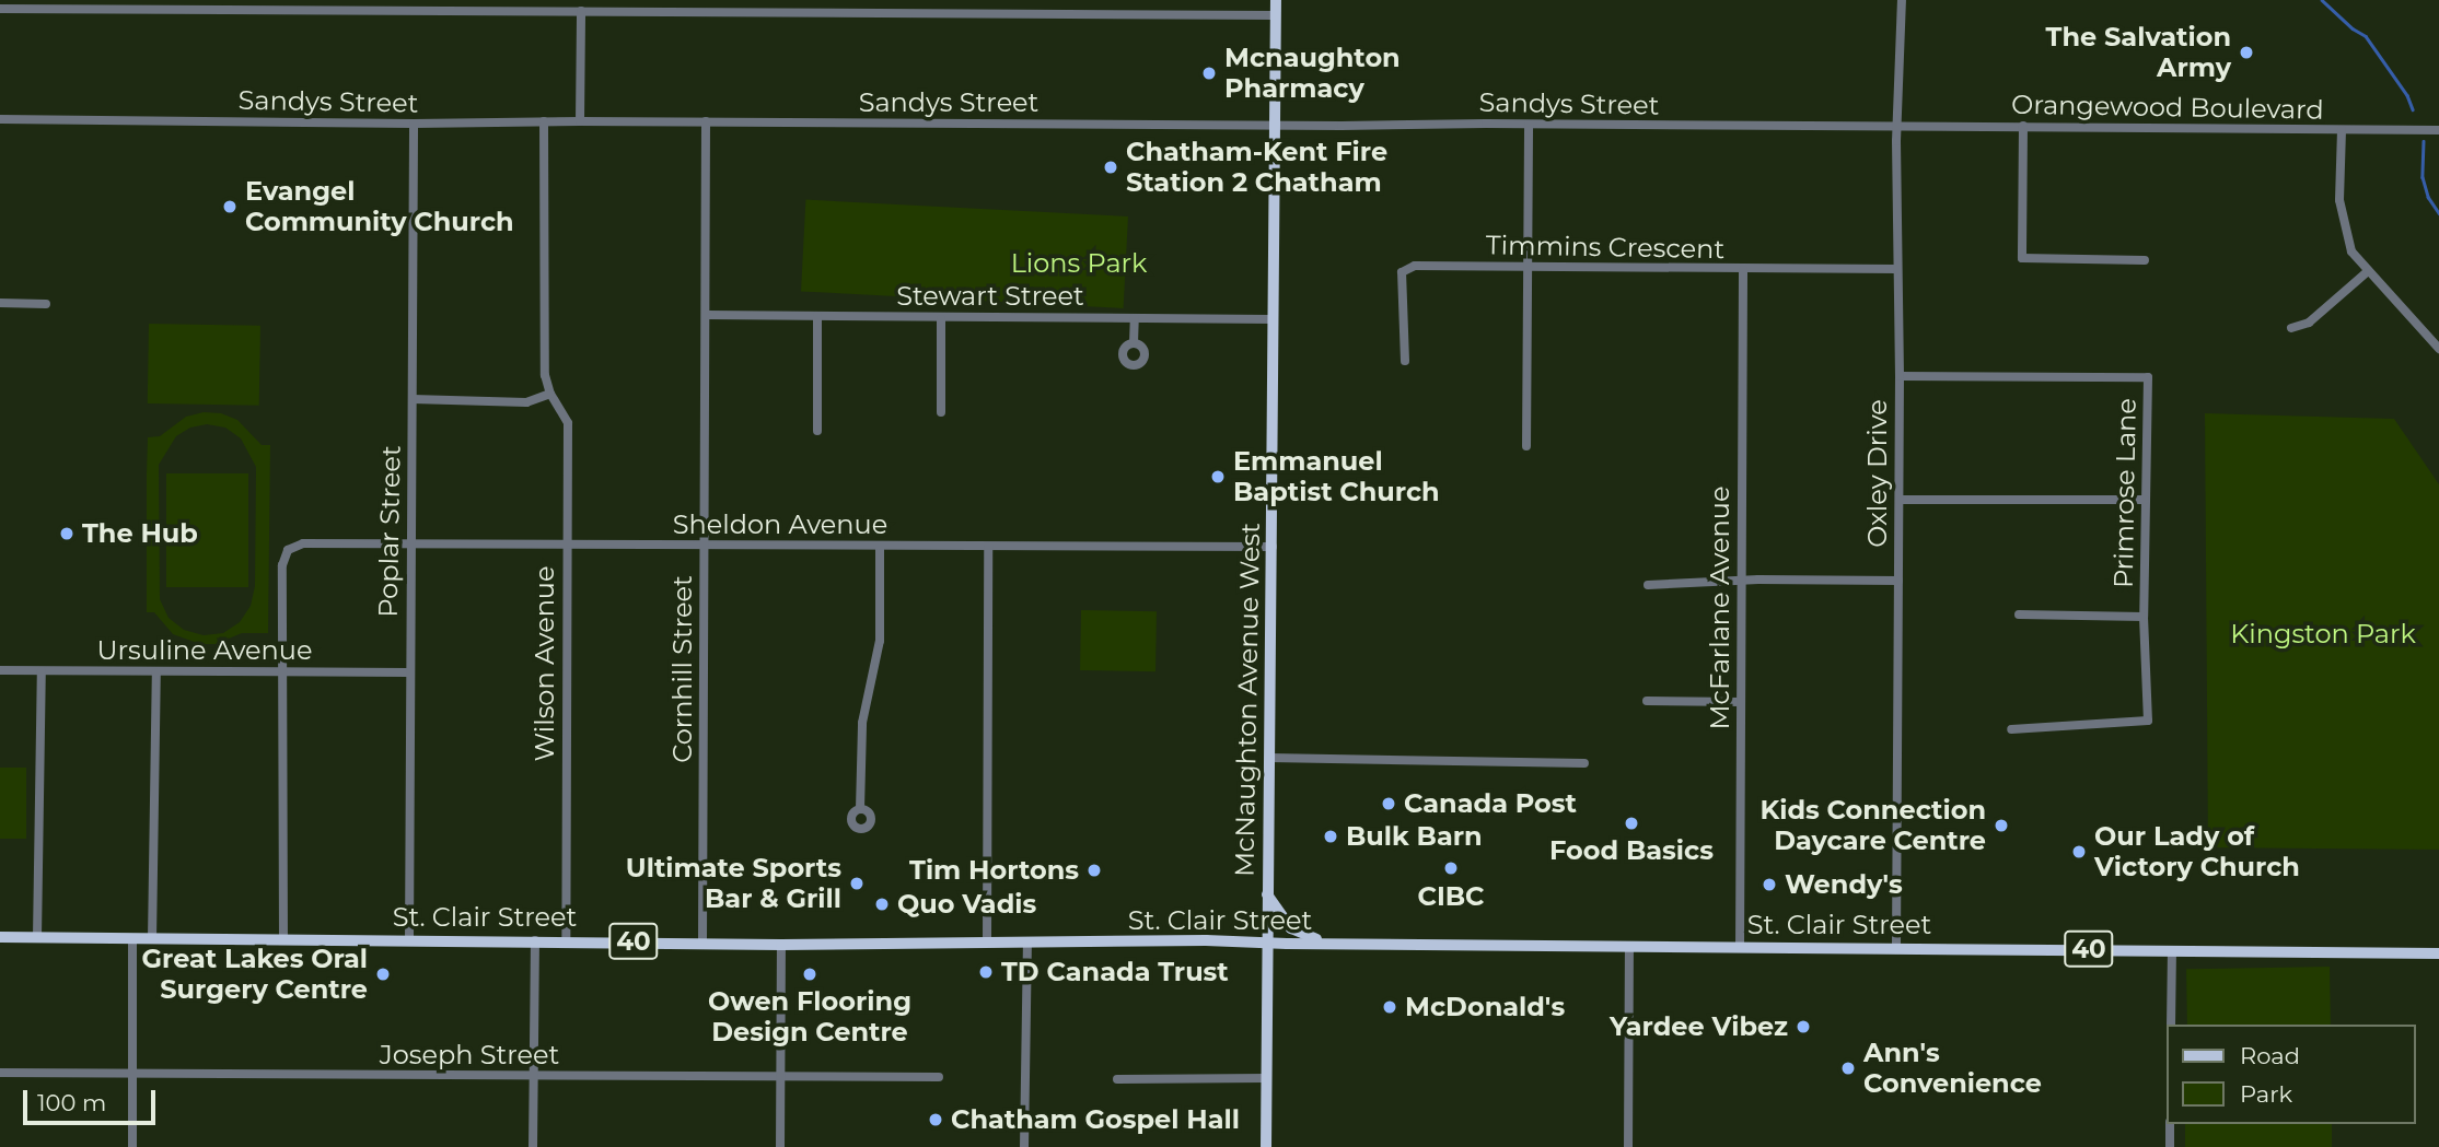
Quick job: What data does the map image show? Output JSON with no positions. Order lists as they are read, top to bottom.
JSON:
{
  "streets": {
    "main road": ["McNaughton Avenue West", "St. Clair Street", "40"],
    "street": [
      "Sandys Street",
      "Orangewood Boulevard",
      "Timmins Crescent",
      "Stewart Street",
      "Oxley Drive",
      "Primrose Lane",
      "Sheldon Avenue",
      "Poplar Street",
      "McFarlane Avenue",
      "Ursuline Avenue",
      "Wilson Avenue",
      "Cornhill Street",
      "Joseph Street"
    ]
  },
  "crossings": [
    ["Sandys Street", "Orangewood Boulevard"],
    ["Sandys Street", "Oxley Drive"],
    ["Sandys Street", "Poplar Street"],
    ["Sandys Street", "Wilson Avenue"],
    ["Sandys Street", "Cornhill Street"],
    ["Sandys Street", "McNaughton Avenue West"],
    ["Orangewood Boulevard", "Oxley Drive"],
    ["Timmins Crescent", "Oxley Drive"],
    ["Timmins Crescent", "McFarlane Avenue"],
    ["Stewart Street", "Cornhill Street"],
    ["Stewart Street", "McNaughton Avenue West"],
    ["Oxley Drive", "Primrose Lane"],
    ["Oxley Drive", "St. Clair Street"],
    ["Sheldon Avenue", "Poplar Street"],
    ["Sheldon Avenue", "Ursuline Avenue"],
    ["Sheldon Avenue", "Wilson Avenue"],
    ["Sheldon Avenue", "Cornhill Street"],
    ["Sheldon Avenue", "McNaughton Avenue West"],
    ["Poplar Street", "Ursuline Avenue"],
    ["Poplar Street", "St. Clair Street"],
    ["McFarlane Avenue", "St. Clair Street"],
    ["Wilson Avenue", "St. Clair Street"],
    ["Cornhill Street", "St. Clair Street"],
    ["McNaughton Avenue West", "St. Clair Street"]
  ],
  "parks": ["Lions Park", "Kingston Park"],
  "places": [
    "The Salvation Army",
    "Mcnaughton Pharmacy",
    "Chatham-Kent Fire Station 2 Chatham",
    "Evangel Community Church",
    "Emmanuel Baptist Church",
    "The Hub",
    "Canada Post",
    "Food Basics",
    "Kids Connection Daycare Centre",
    "Bulk Barn",
    "Our Lady of Victory Church",
    "CIBC",
    "Tim Hortons",
    "Ultimate Sports Bar & Grill",
    "Wendy's",
    "Quo Vadis",
    "TD Canada Trust",
    "Great Lakes Oral Surgery Centre",
    "Owen Flooring Design Centre",
    "McDonald's",
    "Yardee Vibez",
    "Ann's Convenience",
    "Chatham Gospel Hall"
  ],
  "legend": ["Road", "Park"],
  "scale_bar": "100 m"
}
